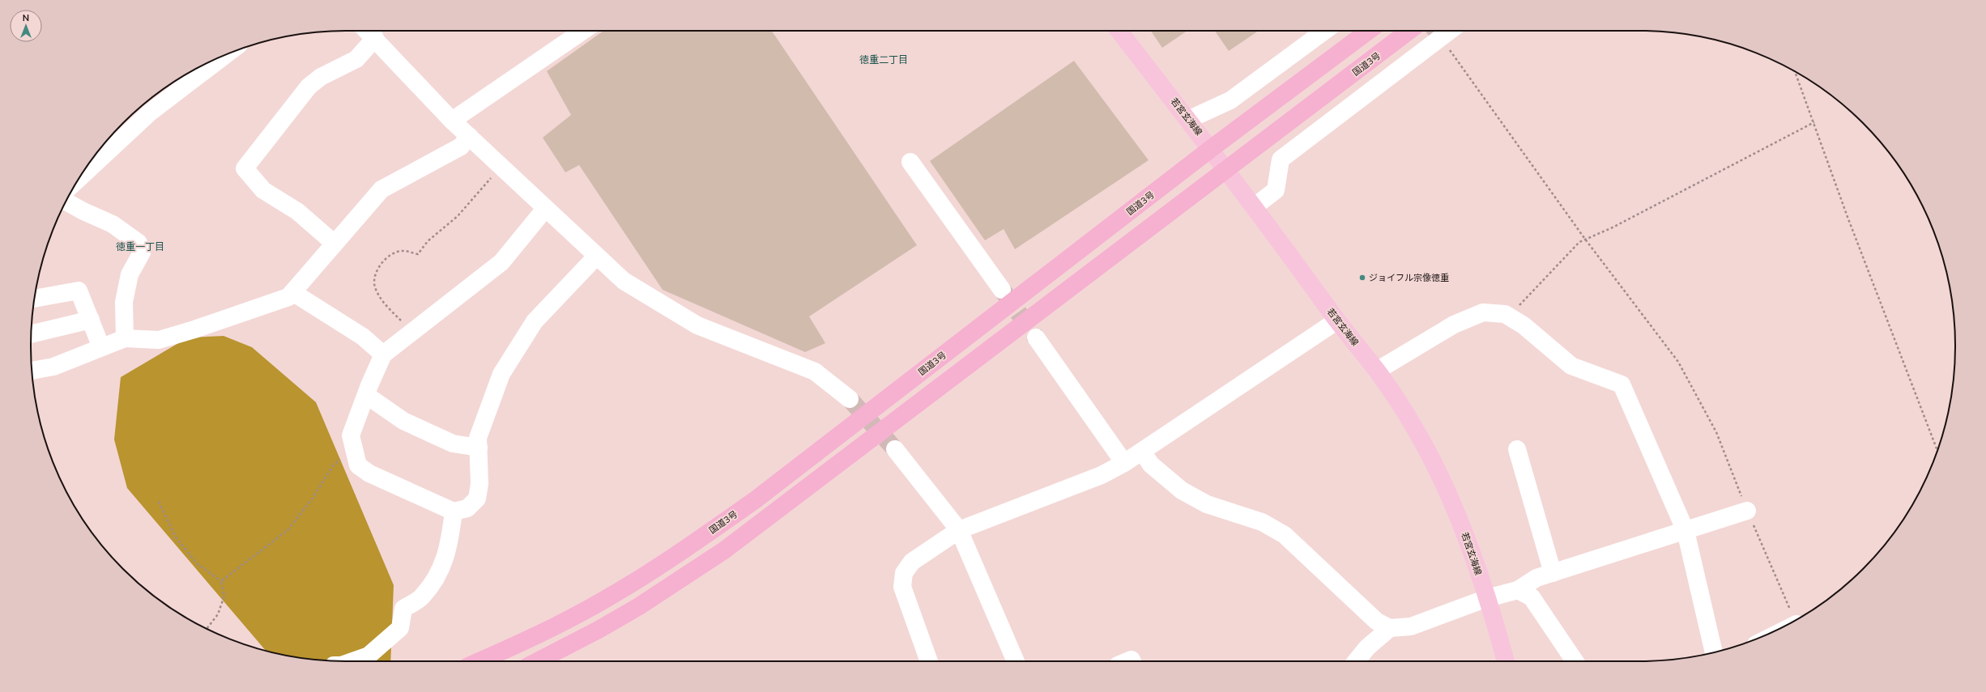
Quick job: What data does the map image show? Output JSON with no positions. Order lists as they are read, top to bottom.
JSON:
{
  "streets": {
    "highway": ["国道3号"],
    "main road": ["若宮玄海線"]
  },
  "crossings": [
    ["国道3号", "若宮玄海線"]
  ],
  "districts": ["徳重二丁目", "徳重一丁目"],
  "places": ["ジョイフル宗像徳重"],
  "north": "top"
}
